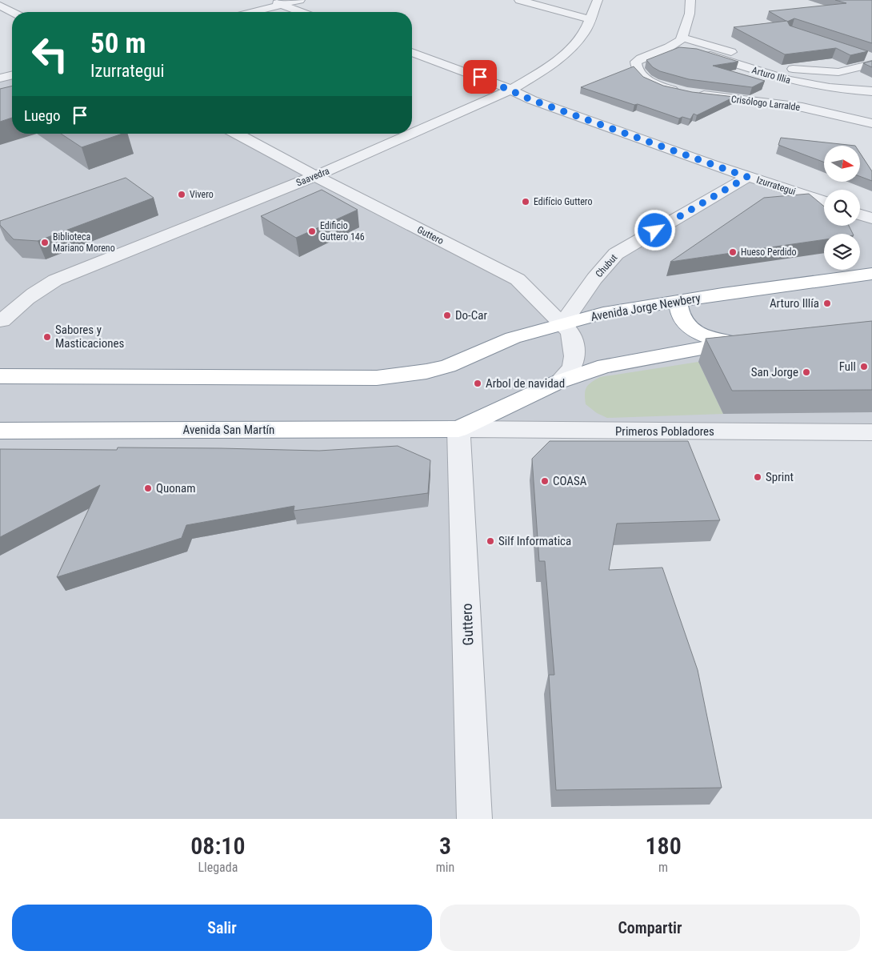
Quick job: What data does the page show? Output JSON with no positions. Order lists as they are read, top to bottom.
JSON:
{
  "streets": {
    "highway": ["Avenida Jorge Newbery", "Avenida San Martín"],
    "street": [
      "Arturo Illia",
      "Crisólogo Larralde",
      "Saavedra",
      "Izurrategui",
      "Guttero",
      "Chubut",
      "Primeros Pobladores"
    ]
  },
  "crossings": [
    ["Saavedra", "Izurrategui"],
    ["Saavedra", "Guttero"],
    ["Izurrategui", "Chubut"],
    ["Guttero", "Chubut"],
    ["Guttero", "Avenida Jorge Newbery"],
    ["Guttero", "Avenida San Martín"],
    ["Guttero", "Primeros Pobladores"],
    ["Chubut", "Avenida Jorge Newbery"],
    ["Avenida San Martín", "Primeros Pobladores"]
  ],
  "places": [
    "Vivero",
    "Edifício Guttero",
    "Edificio Guttero 146",
    "Biblioteca Mariano Moreno",
    "Hueso Perdido",
    "Arturo Illía",
    "Do-Car",
    "Sabores y Masticaciones",
    "Full",
    "San Jorge",
    "Arbol de navidad",
    "Sprint",
    "COASA",
    "Quonam",
    "Silf Informatica"
  ],
  "north": "right",
  "page": {
    "turn": ["50 m", "Izurrategui"],
    "then": "Luego",
    "eta": [
      "08:10",
      "Llegada",
      "3",
      "min",
      "180",
      "m"
    ],
    "buttons": ["Salir", "Compartir"]
  }
}
